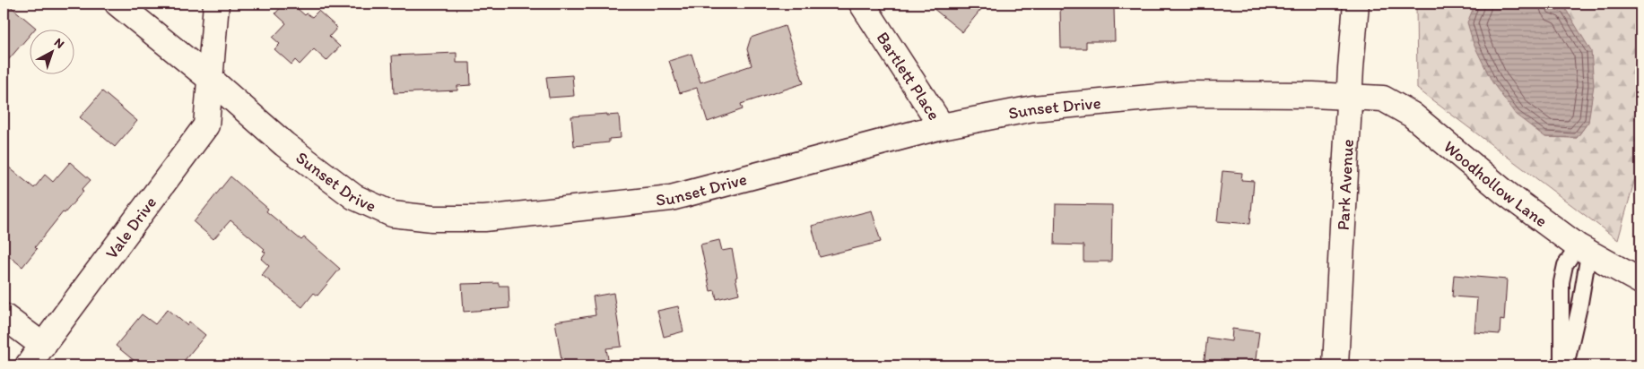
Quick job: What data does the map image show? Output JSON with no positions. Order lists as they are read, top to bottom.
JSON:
{
  "streets": {
    "street": [
      "Bartlett Place",
      "Sunset Drive",
      "Woodhollow Lane",
      "Park Avenue",
      "Vale Drive"
    ]
  },
  "crossings": [
    ["Bartlett Place", "Sunset Drive"],
    ["Sunset Drive", "Woodhollow Lane"],
    ["Sunset Drive", "Park Avenue"],
    ["Sunset Drive", "Vale Drive"],
    ["Woodhollow Lane", "Park Avenue"]
  ],
  "north": "top right"
}
